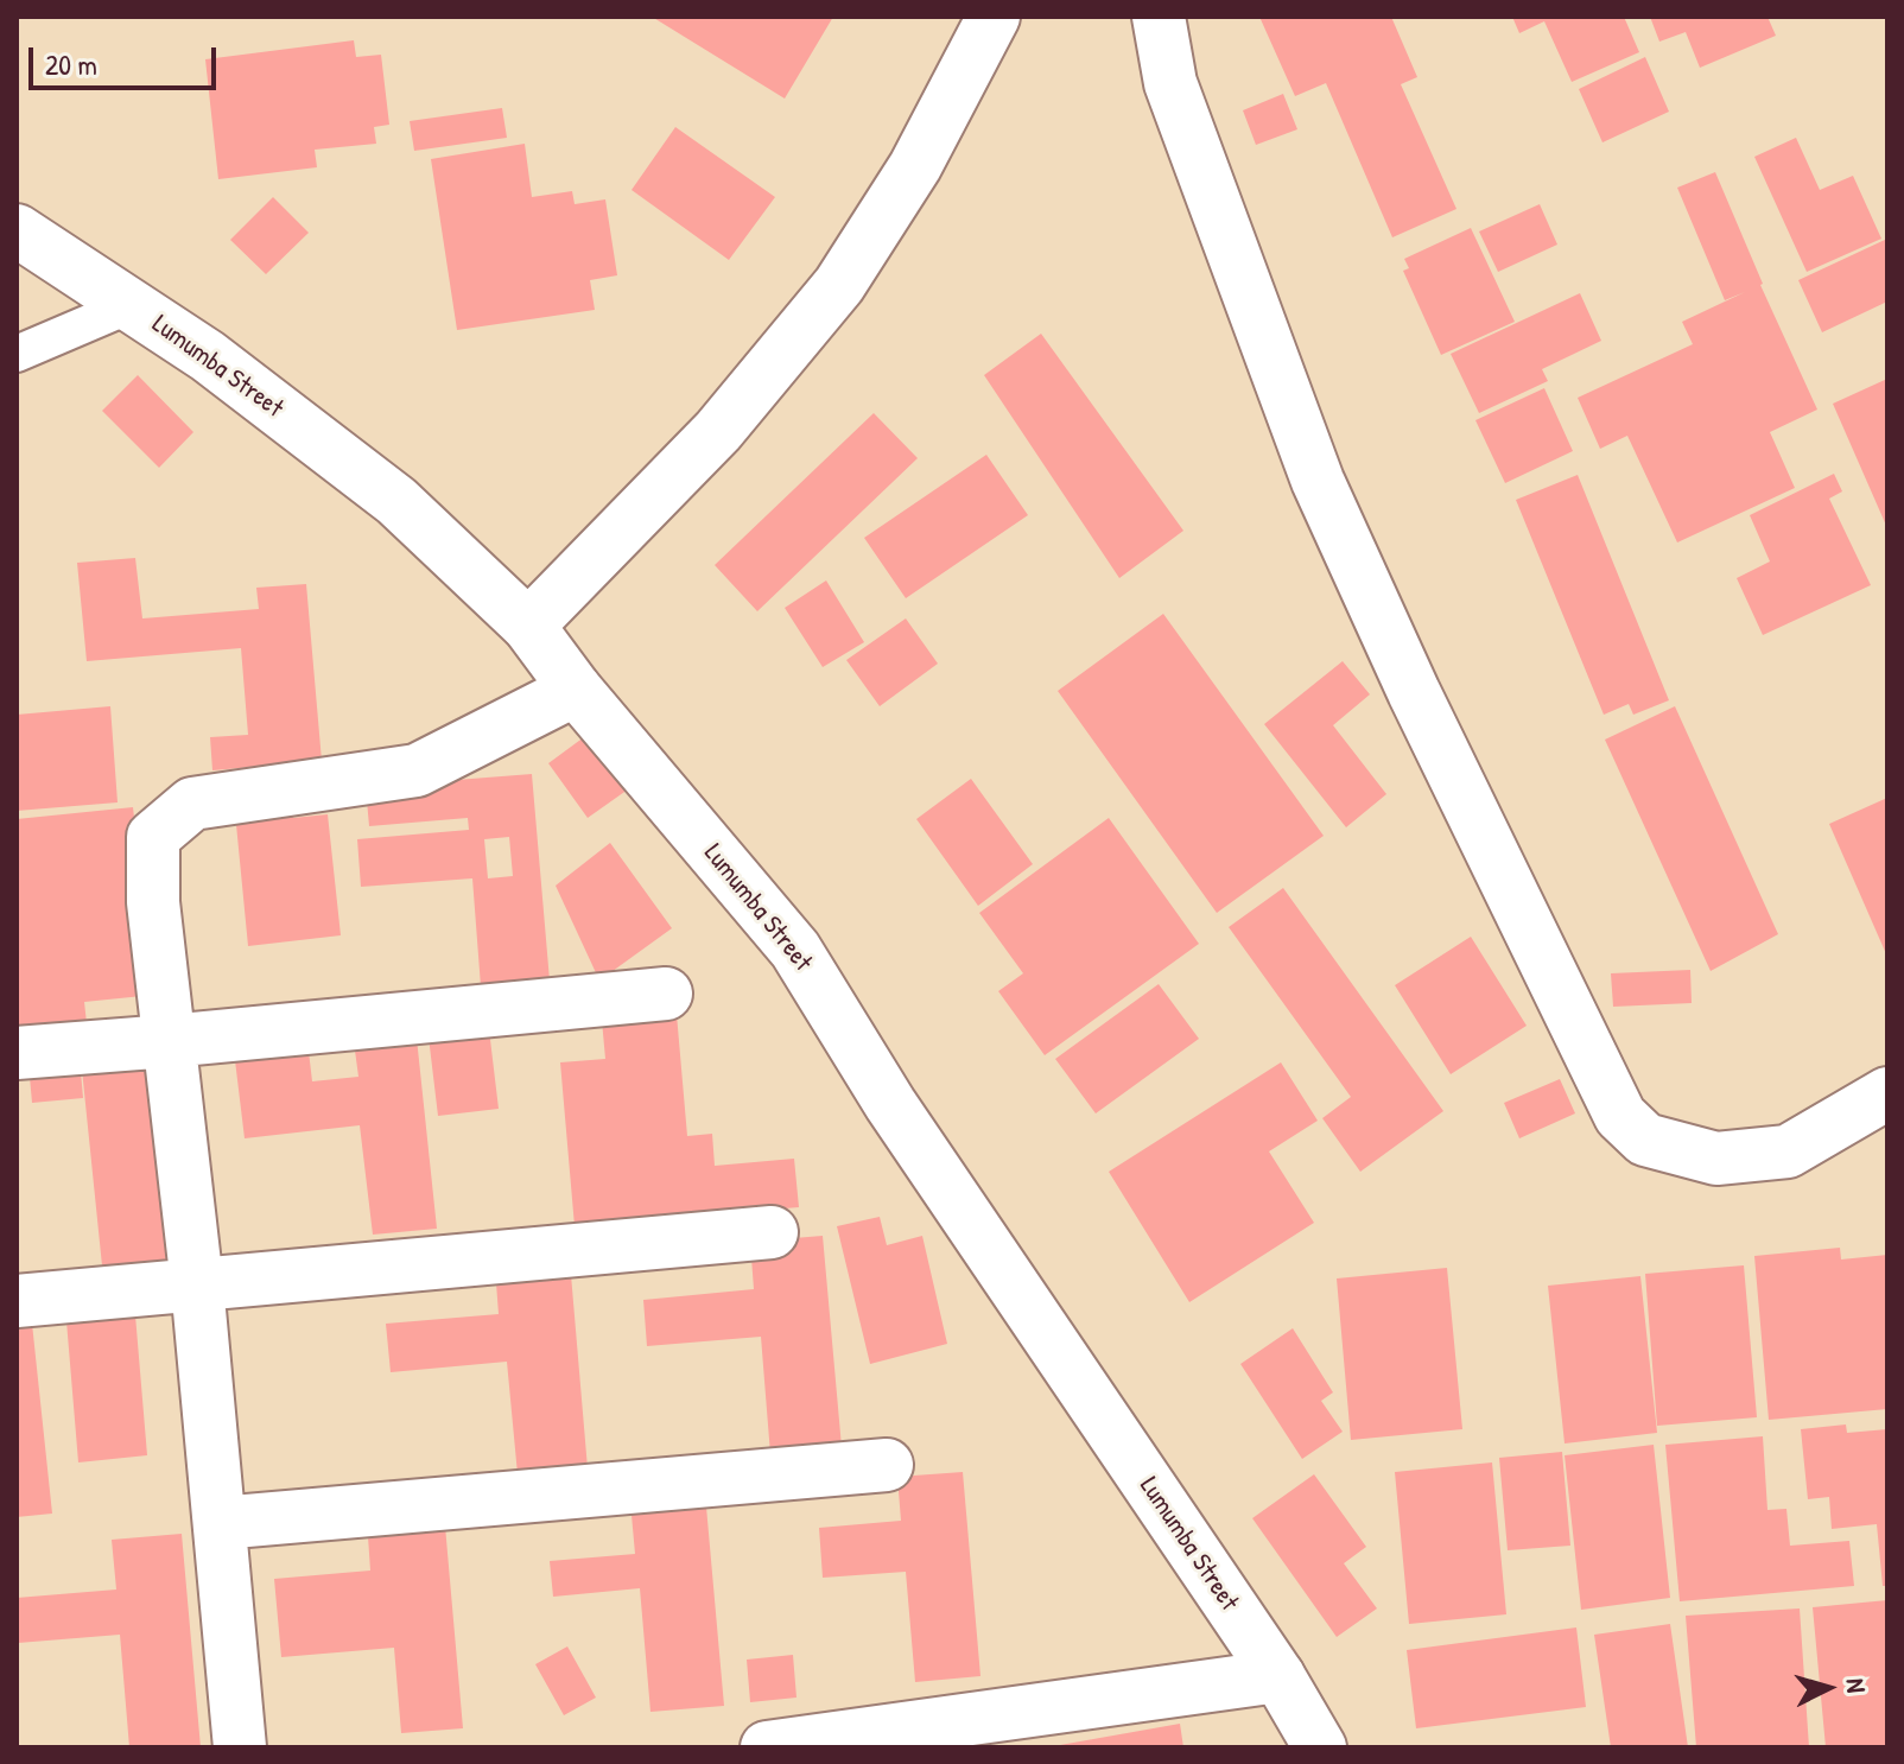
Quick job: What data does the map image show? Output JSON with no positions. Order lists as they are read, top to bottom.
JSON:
{
  "streets": {
    "street": ["Lumumba Street"]
  },
  "scale_bar": "20 m",
  "north": "right"
}
